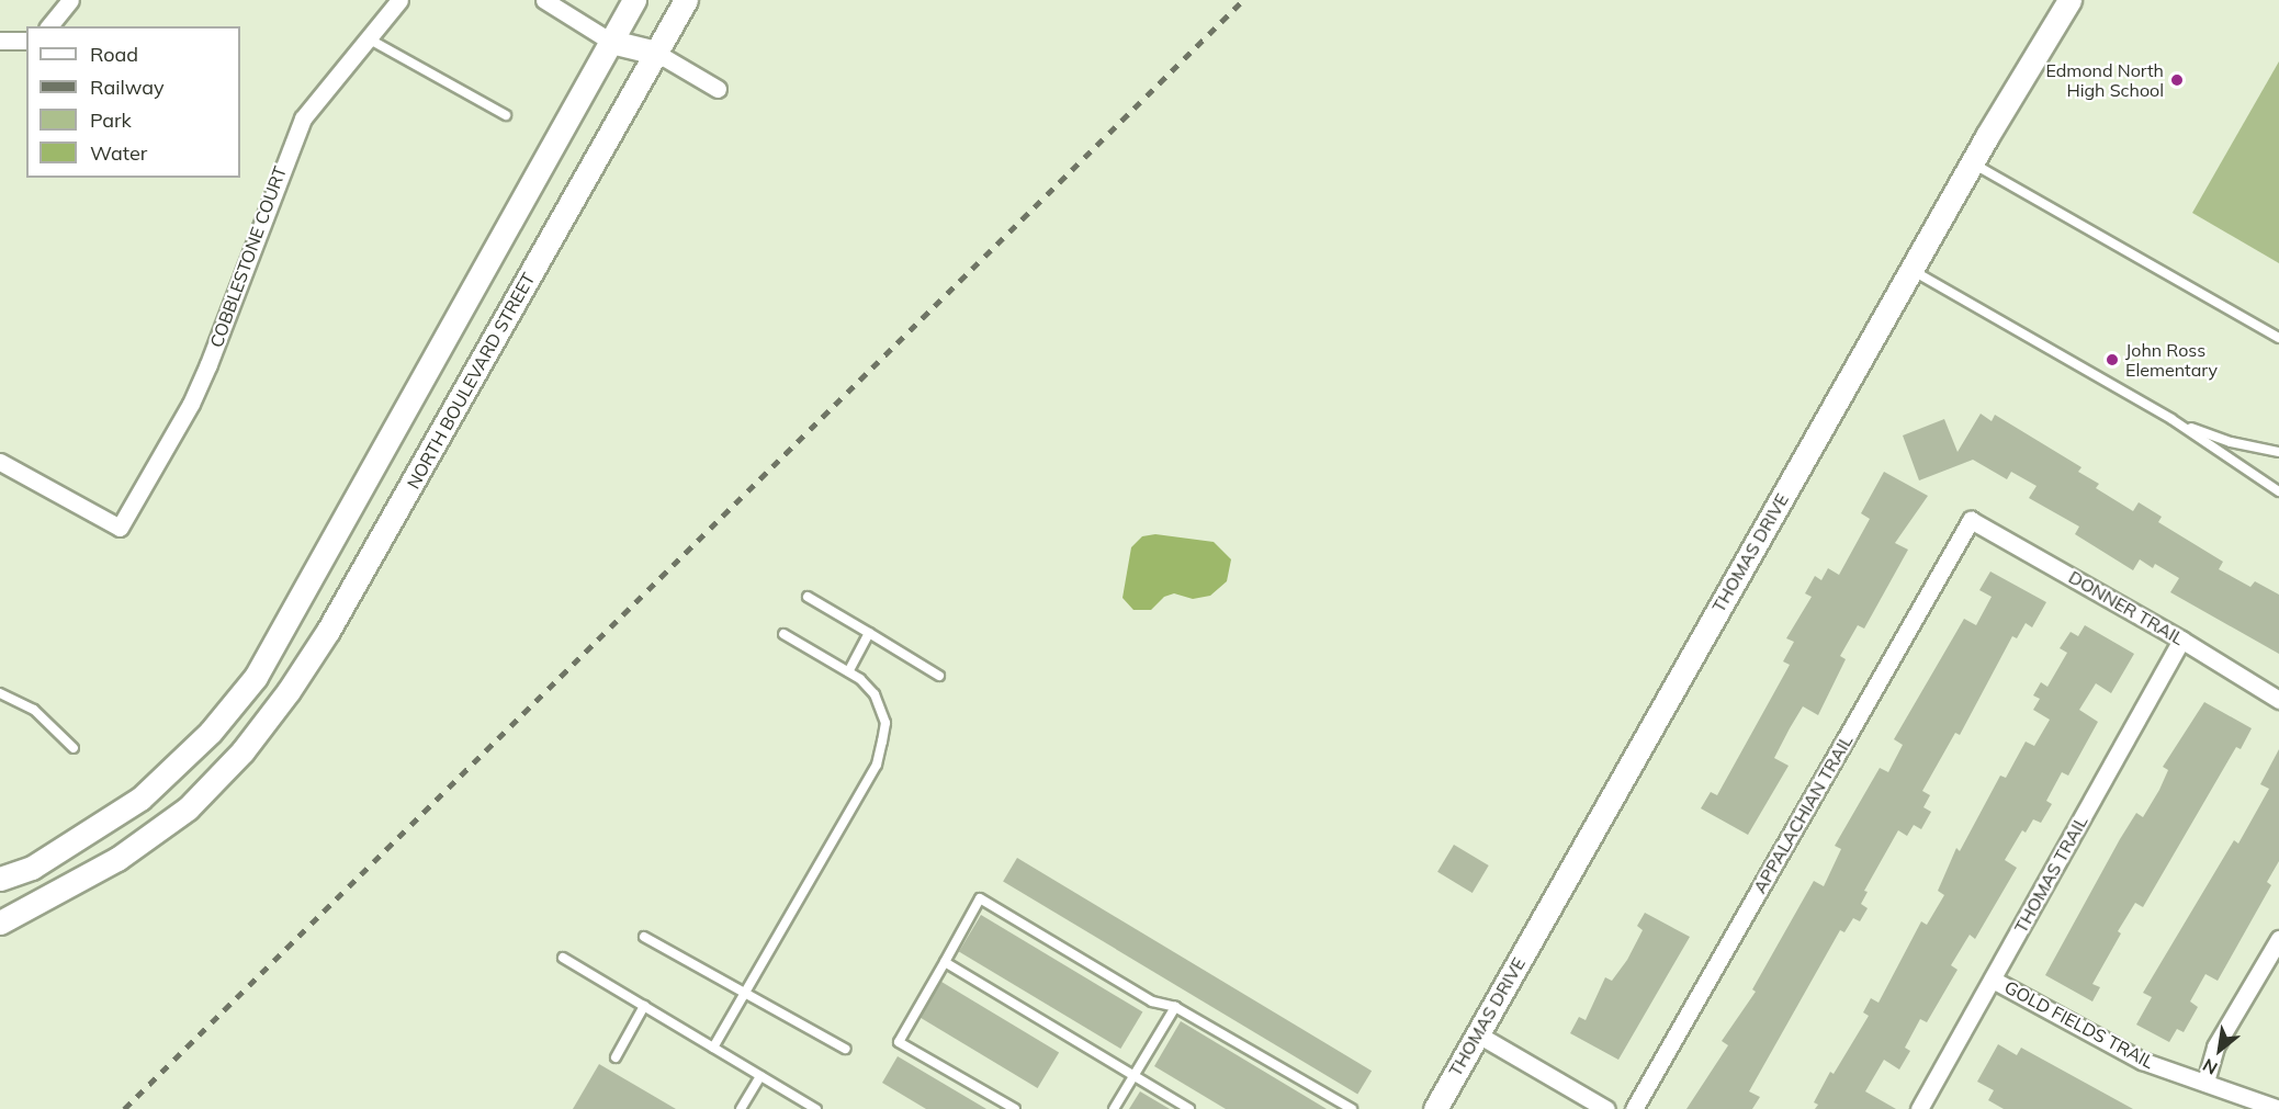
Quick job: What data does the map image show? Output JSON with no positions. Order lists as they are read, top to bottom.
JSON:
{
  "streets": {
    "main road": ["NORTH BOULEVARD STREET", "THOMAS DRIVE"],
    "street": [
      "COBBLESTONE COURT",
      "DONNER TRAIL",
      "APPALACHIAN TRAIL",
      "THOMAS TRAIL",
      "GOLD FIELDS TRAIL"
    ]
  },
  "crossings": [
    ["DONNER TRAIL", "APPALACHIAN TRAIL"],
    ["DONNER TRAIL", "THOMAS TRAIL"],
    ["THOMAS TRAIL", "GOLD FIELDS TRAIL"]
  ],
  "places": ["Edmond North High School", "John Ross Elementary"],
  "legend": [
    "Road",
    "Railway",
    "Park",
    "Water"
  ],
  "north": "bottom left"
}
